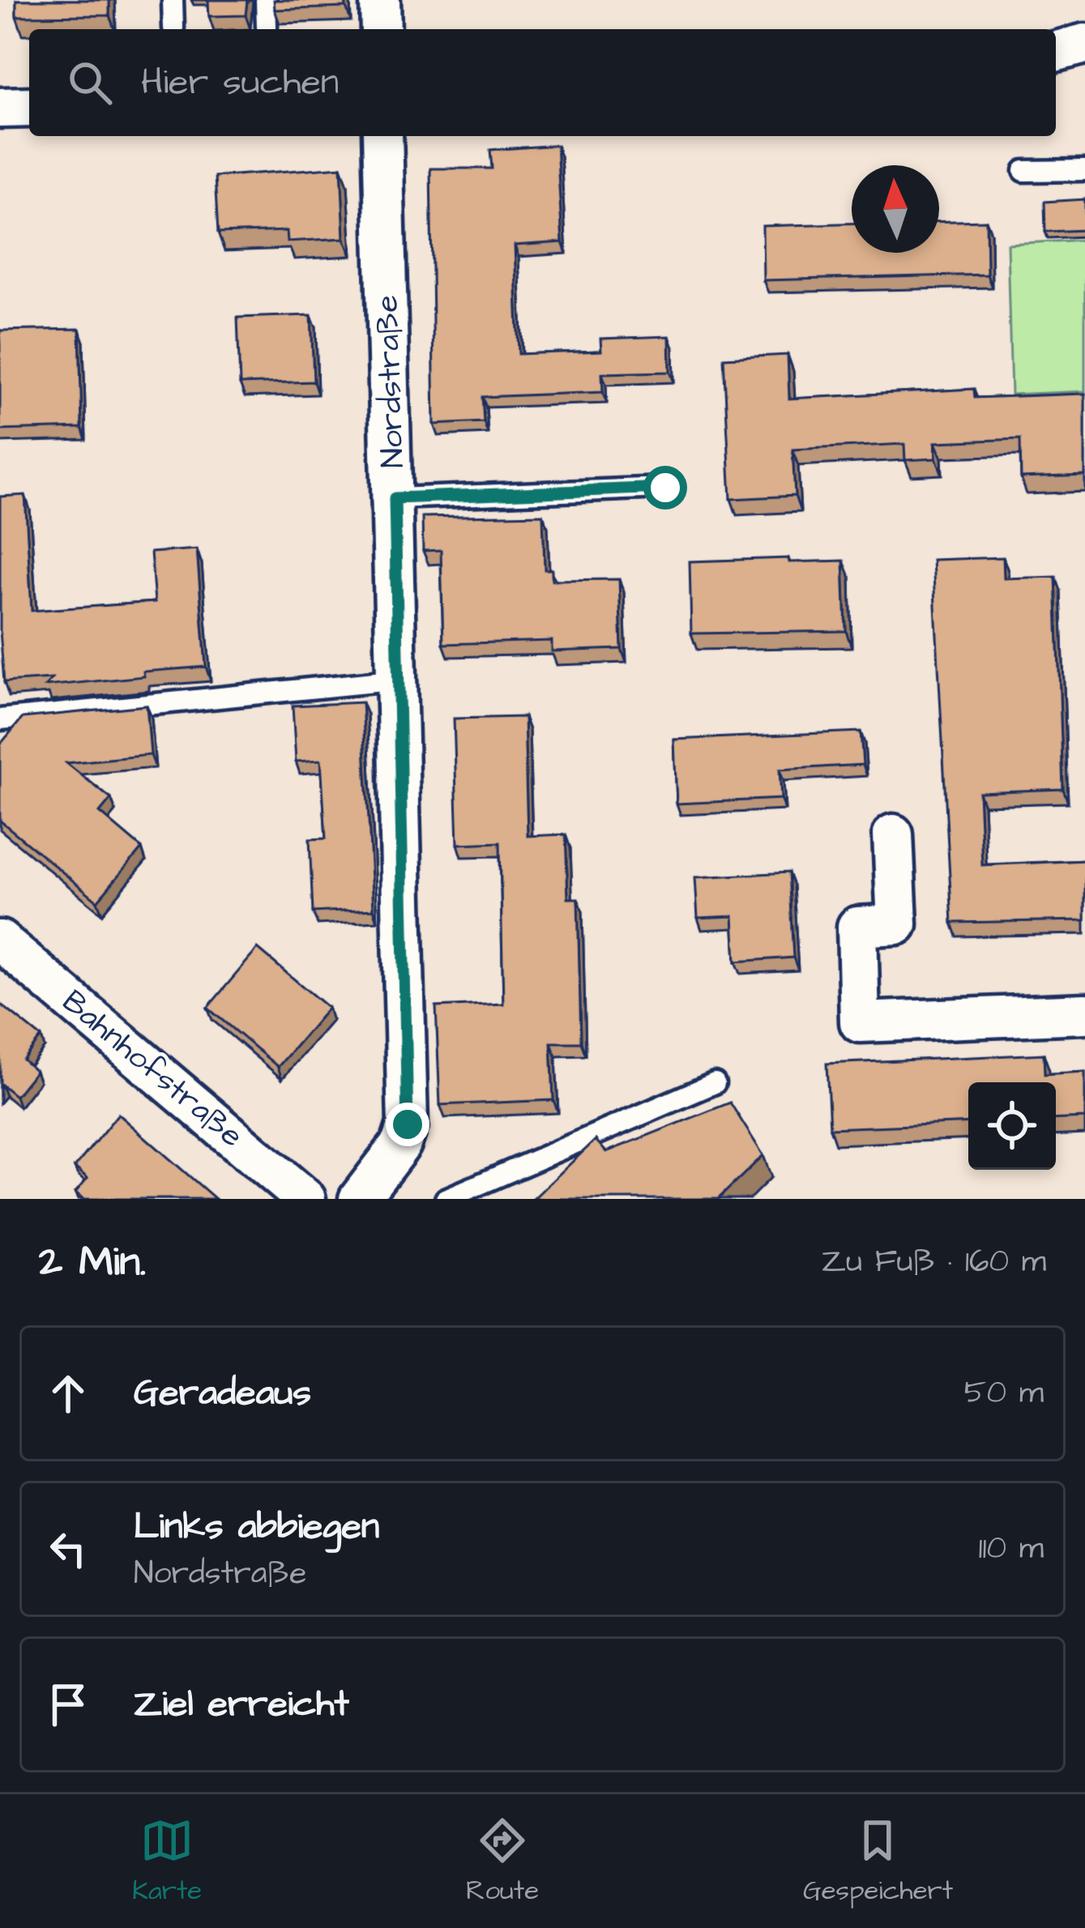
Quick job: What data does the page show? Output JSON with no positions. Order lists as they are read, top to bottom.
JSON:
{
  "streets": {
    "street": ["Nordstraße", "Bahnhofstraße"]
  },
  "north": "top",
  "page": {
    "search": "Hier suchen",
    "heading": ["2 Min.", "Zu Fuß · 160 m"],
    "list": [
      ["Geradeaus", "50 m"],
      ["Links abbiegen", "Nordstraße", "110 m"],
      "Ziel erreicht"
    ],
    "nav": ["Karte", "Route", "Gespeichert"]
  }
}
